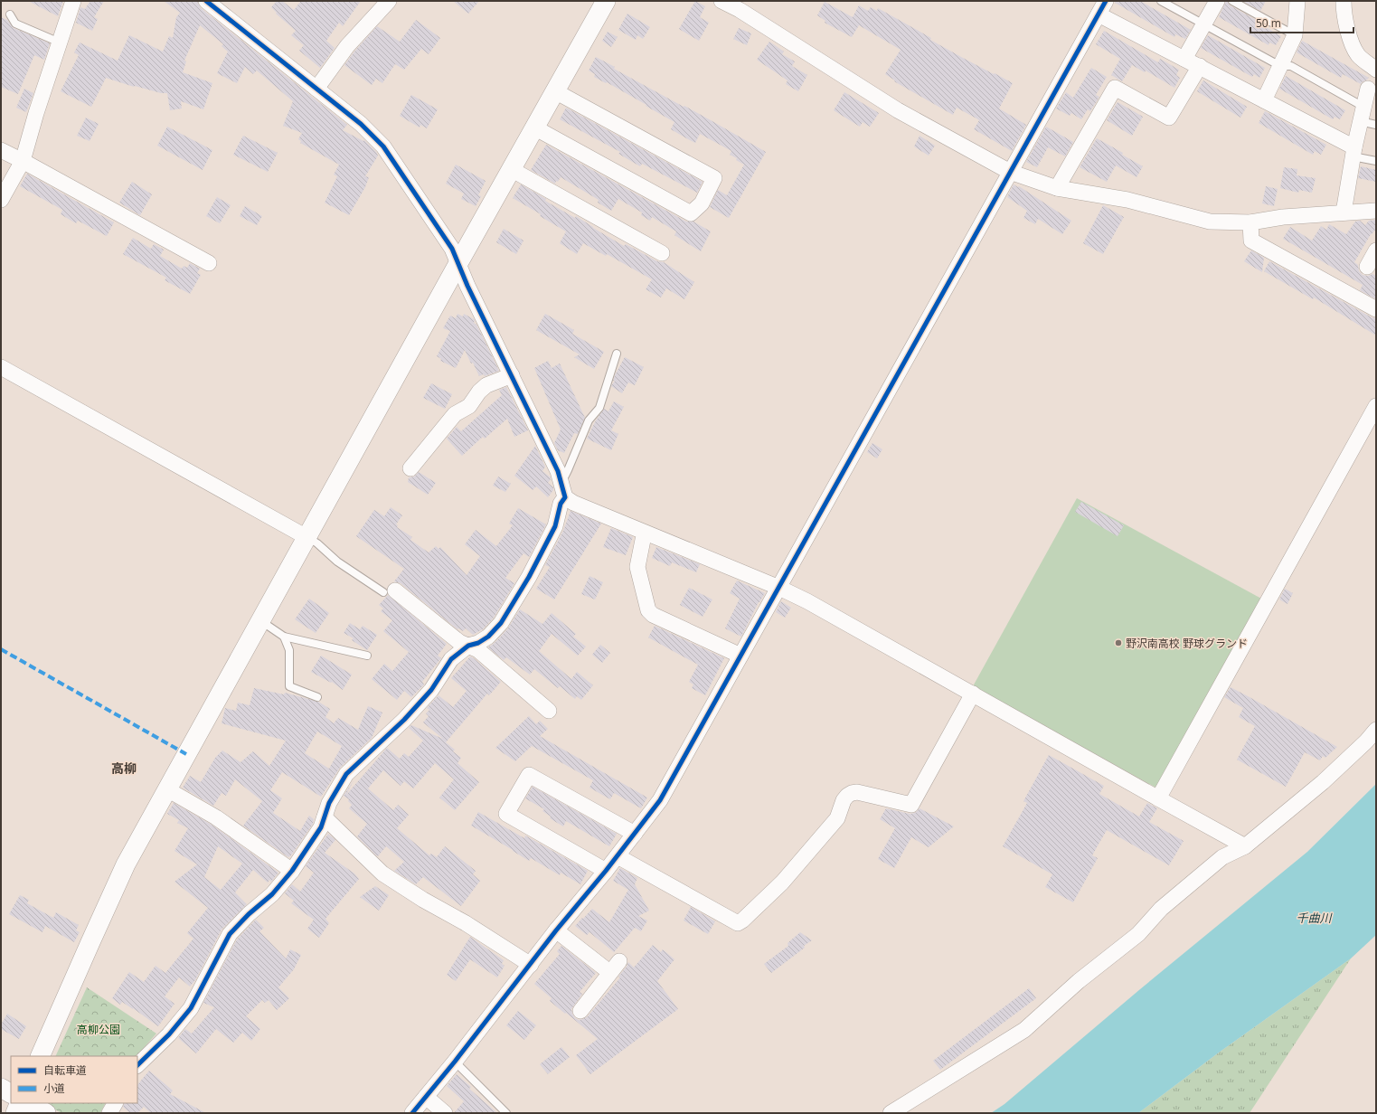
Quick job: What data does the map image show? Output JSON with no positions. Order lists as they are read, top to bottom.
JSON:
{
  "districts": ["高柳"],
  "water": ["千曲川"],
  "parks": ["高柳公園"],
  "places": ["野沢南高校 野球グランド"],
  "legend": ["自転車道", "小道"],
  "scale_bar": "50 m"
}
